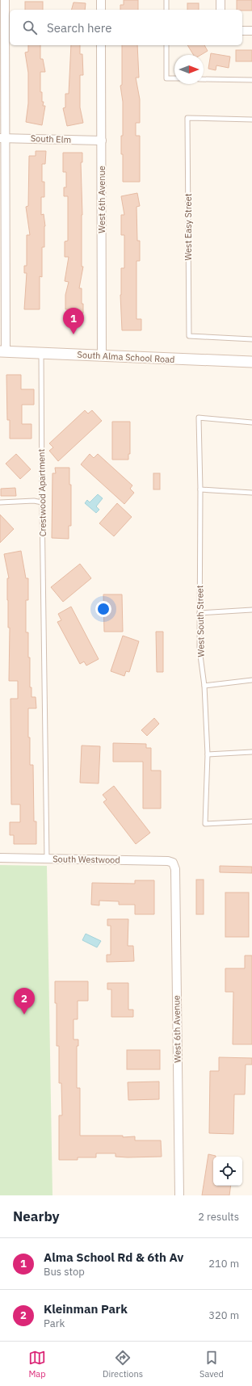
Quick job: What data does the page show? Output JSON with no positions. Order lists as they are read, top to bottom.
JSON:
{
  "streets": {
    "main road": ["South Alma School Road"],
    "street": ["South Elm", "West 6th Avenue", "South Westwood"],
    "lane": ["West Easy Street", "Crestwood Apartment", "West South Street"]
  },
  "crossings": [
    ["South Elm", "West 6th Avenue"],
    ["West 6th Avenue", "South Alma School Road"],
    ["West 6th Avenue", "South Westwood"],
    ["South Alma School Road", "Crestwood Apartment"],
    ["Crestwood Apartment", "South Westwood"]
  ],
  "north": "right",
  "page": {
    "search": "Search here",
    "pins": ["1", "2"],
    "heading": ["Nearby", "2 results"],
    "list": [
      {
        "mark": "1",
        "name": "Alma School Rd & 6th Av",
        "note": "Bus stop",
        "value": "210 m"
      },
      {
        "mark": "2",
        "name": "Kleinman Park",
        "note": "Park",
        "value": "320 m"
      }
    ],
    "nav": ["Map", "Directions", "Saved"]
  }
}
